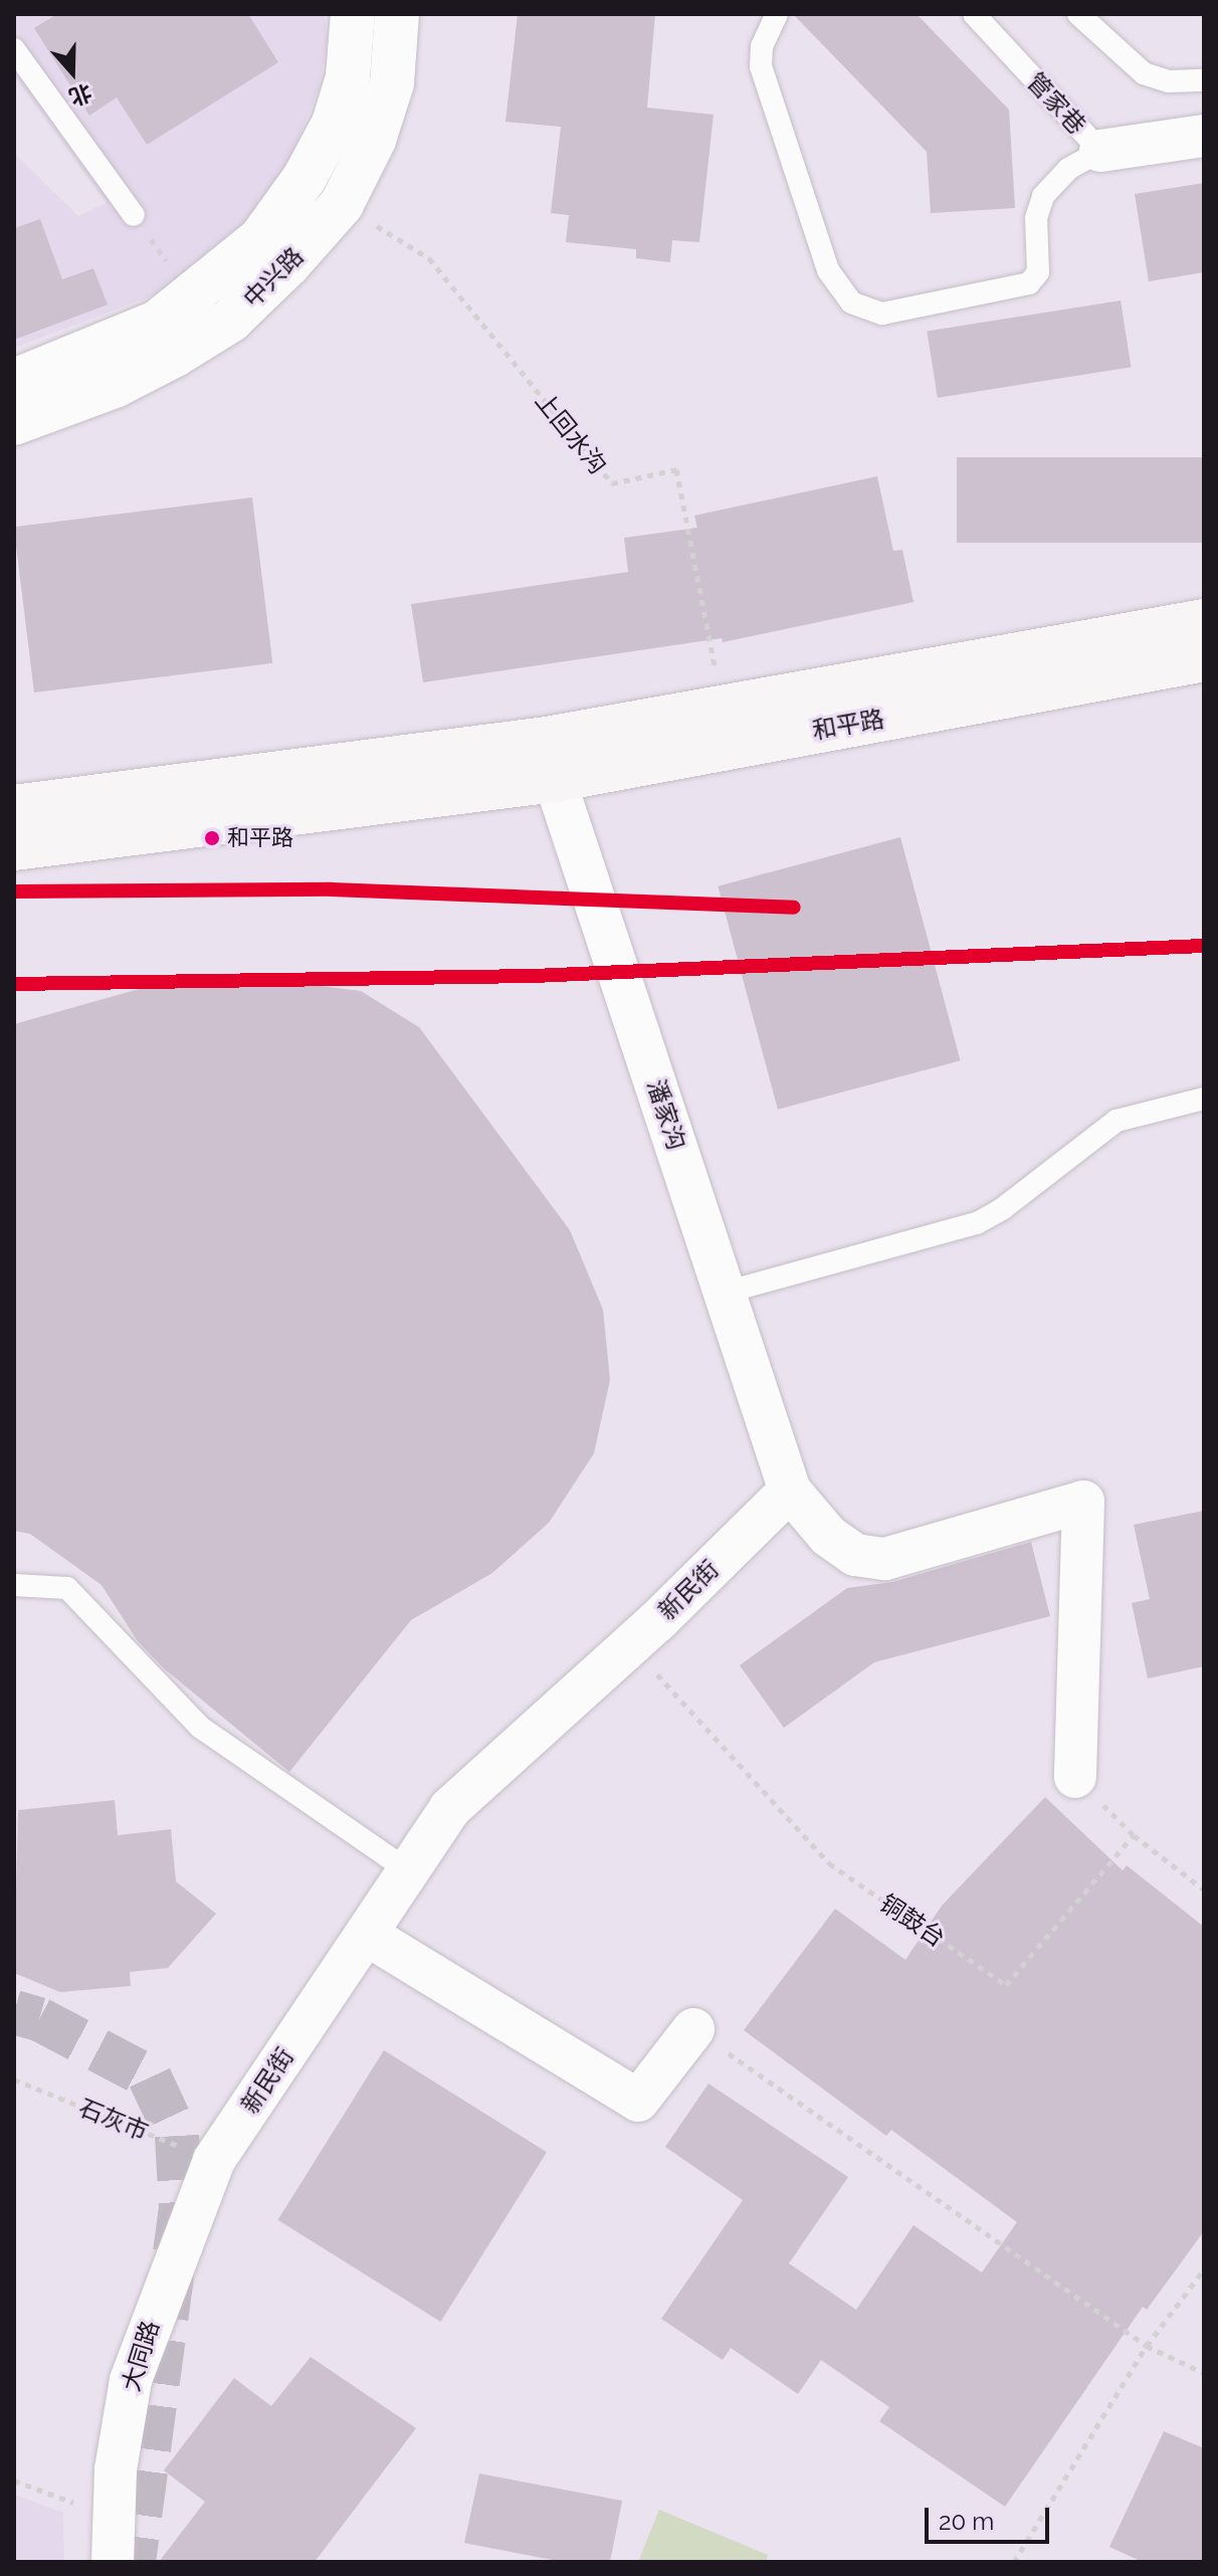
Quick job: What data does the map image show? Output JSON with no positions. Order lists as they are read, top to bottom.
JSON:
{
  "streets": {
    "main road": ["和平路"],
    "street": [
      "管家巷",
      "中兴路",
      "潘家沟",
      "新民街",
      "大同路"
    ],
    "path": ["上回水沟", "铜鼓台", "石灰市"]
  },
  "crossings": [
    ["中兴路", "上回水沟"],
    ["上回水沟", "和平路"],
    ["和平路", "潘家沟"],
    ["潘家沟", "新民街"],
    ["新民街", "铜鼓台"],
    ["新民街", "石灰市"],
    ["新民街", "大同路"],
    ["石灰市", "大同路"]
  ],
  "places": ["和平路"],
  "scale_bar": "20 m",
  "north": "bottom"
}
